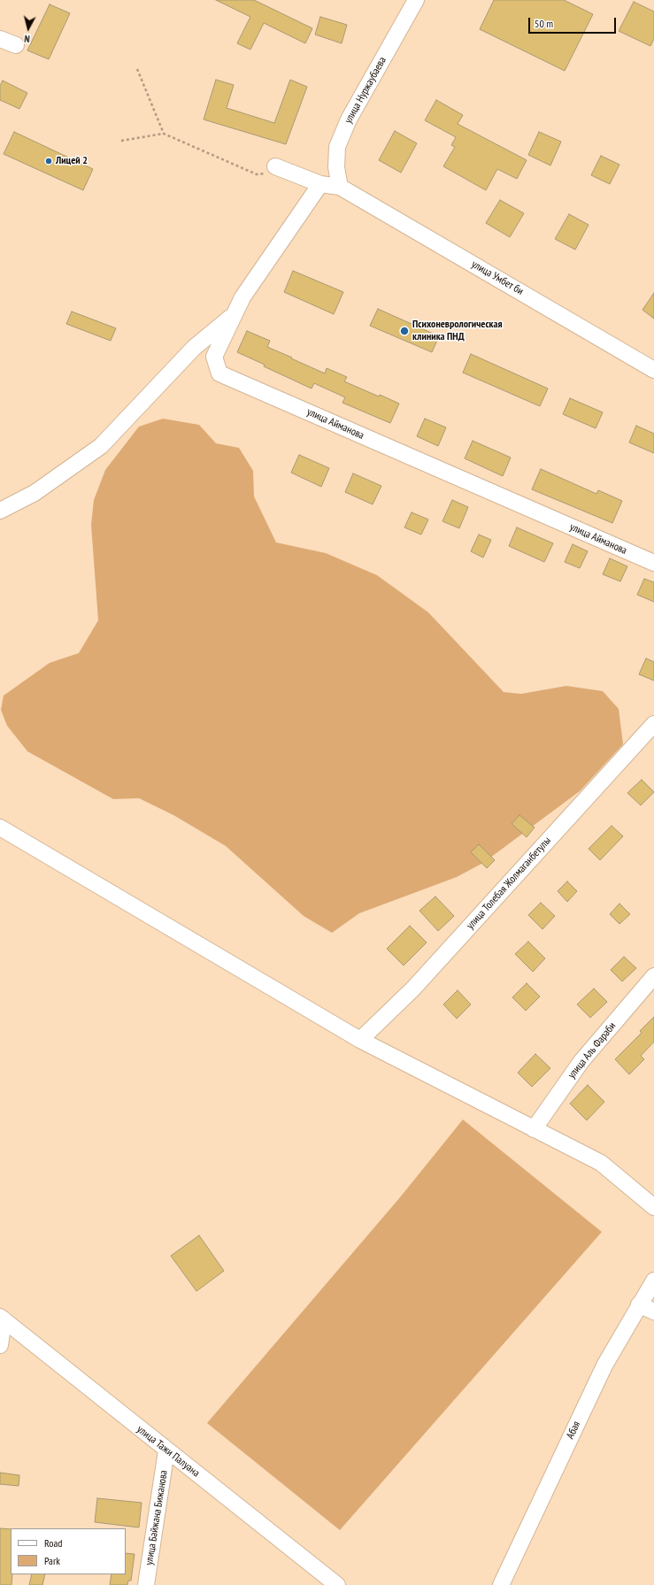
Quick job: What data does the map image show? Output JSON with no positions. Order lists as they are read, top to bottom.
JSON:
{
  "streets": {
    "street": [
      "улица Нуржаубаева",
      "улица Умбет би",
      "улица Айманова",
      "улица Толебая Жолмаганбетулы",
      "улица Аль Фараби",
      "Абая",
      "улица Тажи Палуана",
      "улица Байжана Бижанова"
    ]
  },
  "crossings": [
    ["улица Нуржаубаева", "улица Умбет би"],
    ["улица Тажи Палуана", "улица Байжана Бижанова"]
  ],
  "places": ["Лицей 2", "Психоневрологическая клиника ПНД"],
  "legend": ["Road", "Park"],
  "scale_bar": "50 m",
  "north": "bottom"
}
